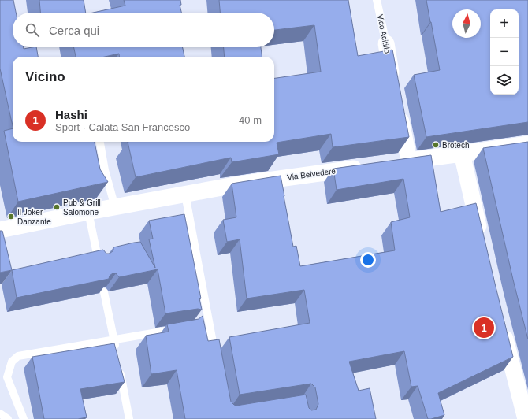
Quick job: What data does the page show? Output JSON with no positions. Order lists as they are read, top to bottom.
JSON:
{
  "streets": {
    "street": ["Vico Acitillo", "Via Belvedere"]
  },
  "places": ["Brotech", "Pub & Grill Salomone", "Il Joker Danzante"],
  "north": "top",
  "page": {
    "map_buttons": ["+", "−"],
    "search": "Cerca qui",
    "heading": "Vicino",
    "list": [
      {
        "mark": "1",
        "name": "Hashi",
        "note": "Sport · Calata San Francesco",
        "value": "40 m"
      }
    ],
    "pins": "1"
  }
}
